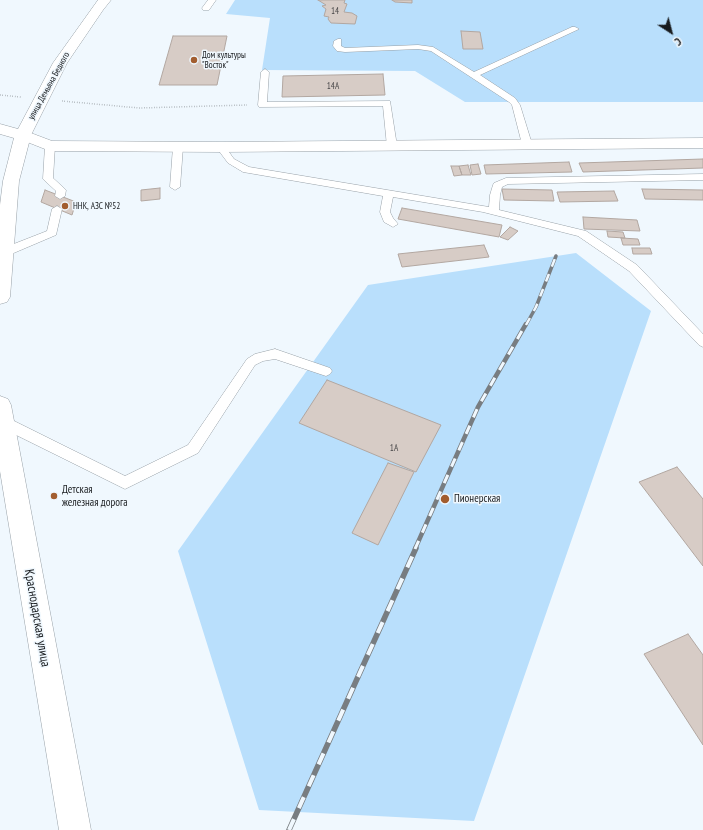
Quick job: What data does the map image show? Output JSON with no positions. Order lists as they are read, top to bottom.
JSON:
{
  "streets": {
    "main road": ["улица Демьяна Бедного", "Краснодарская улица"]
  },
  "places": [
    "Дом культуры \"Восток\"",
    "ННК, АЗС №52",
    "Детская железная дорога",
    "Пионерская"
  ],
  "house_numbers": ["14", "14А", "1А"],
  "north": "bottom right"
}
